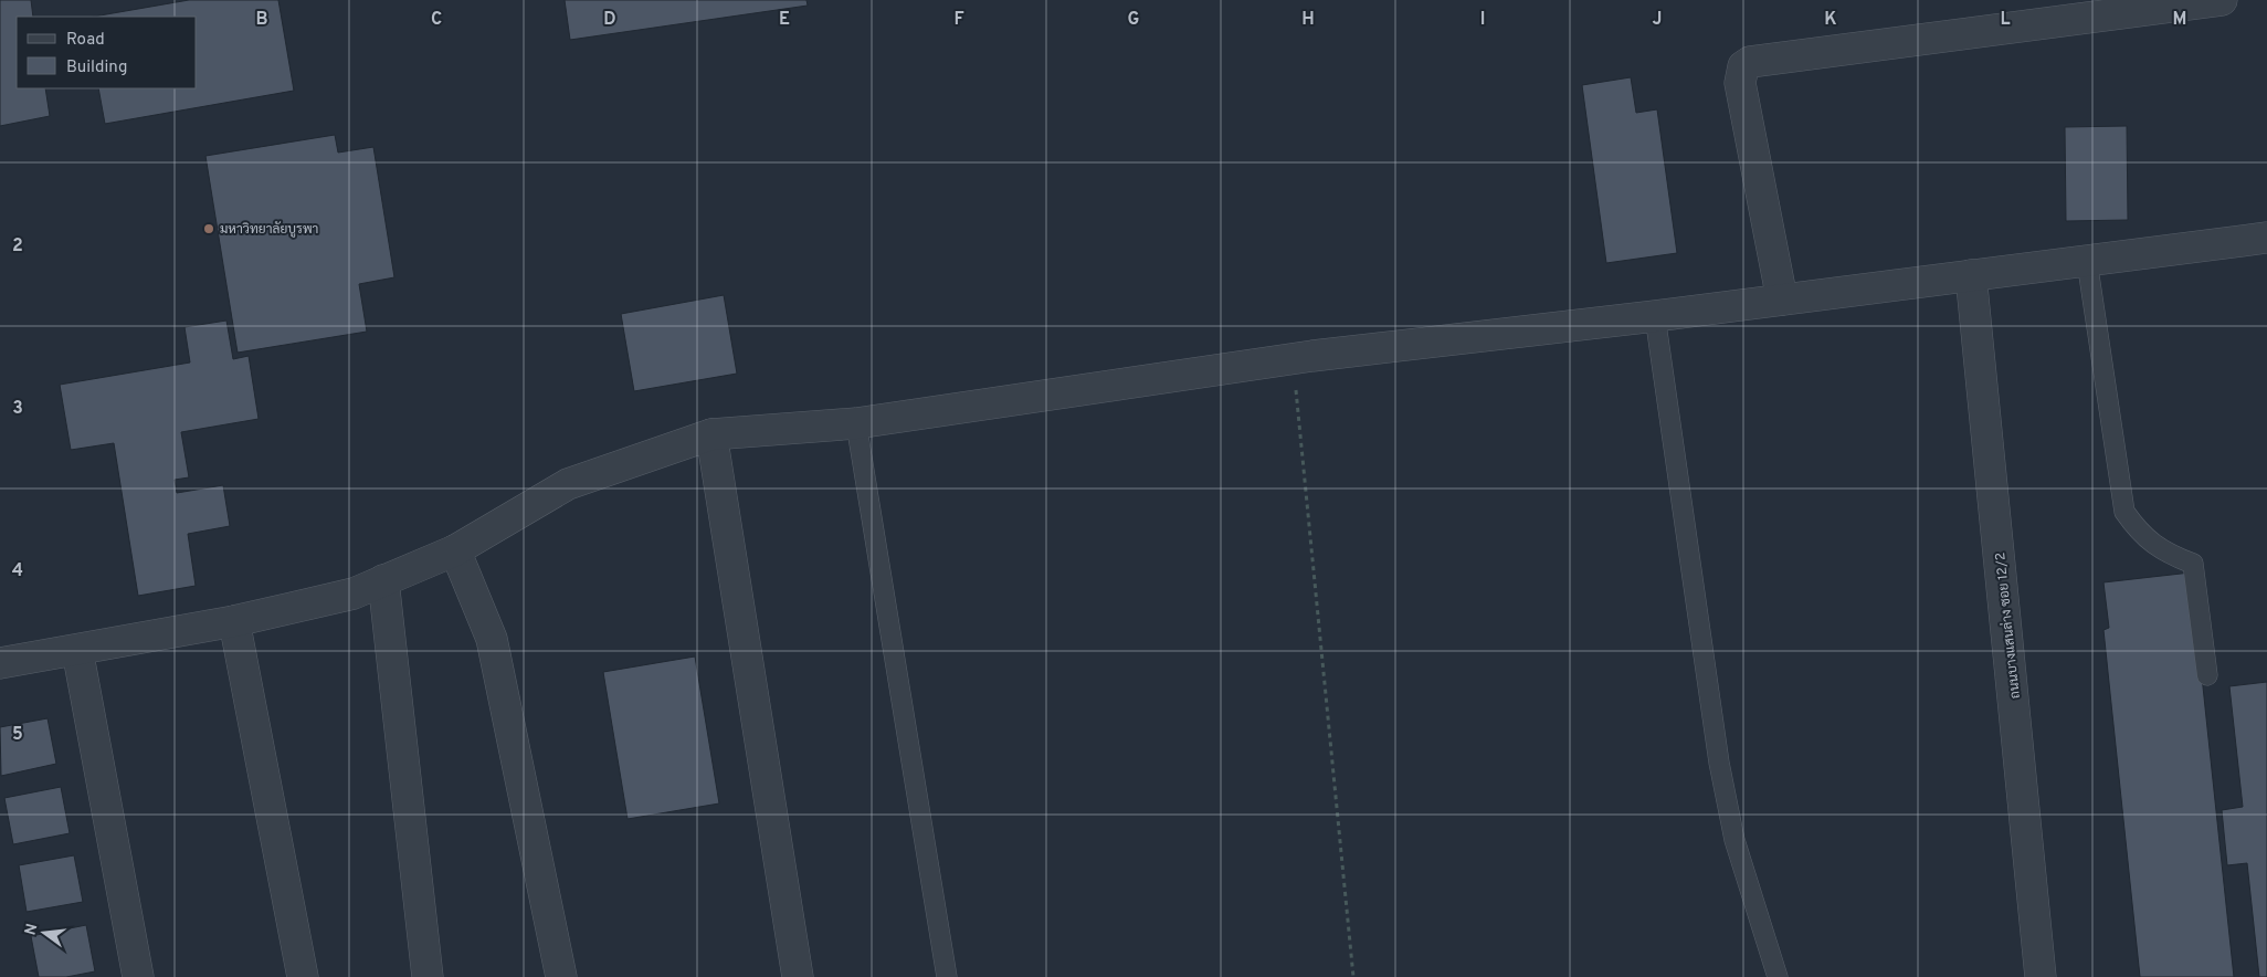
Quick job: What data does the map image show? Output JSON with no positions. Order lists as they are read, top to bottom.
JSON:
{
  "streets": {
    "street": ["ถนนบางแสนล่าง ซอย 12/2"]
  },
  "places": ["มหาวิทยาลัยบูรพา"],
  "legend": ["Road", "Building"],
  "north": "left",
  "grid": {
    "columns": [
      "B",
      "C",
      "D",
      "E",
      "F",
      "G",
      "H",
      "I",
      "J",
      "K",
      "L",
      "M"
    ],
    "rows": [
      "2",
      "3",
      "4",
      "5"
    ]
  }
}
